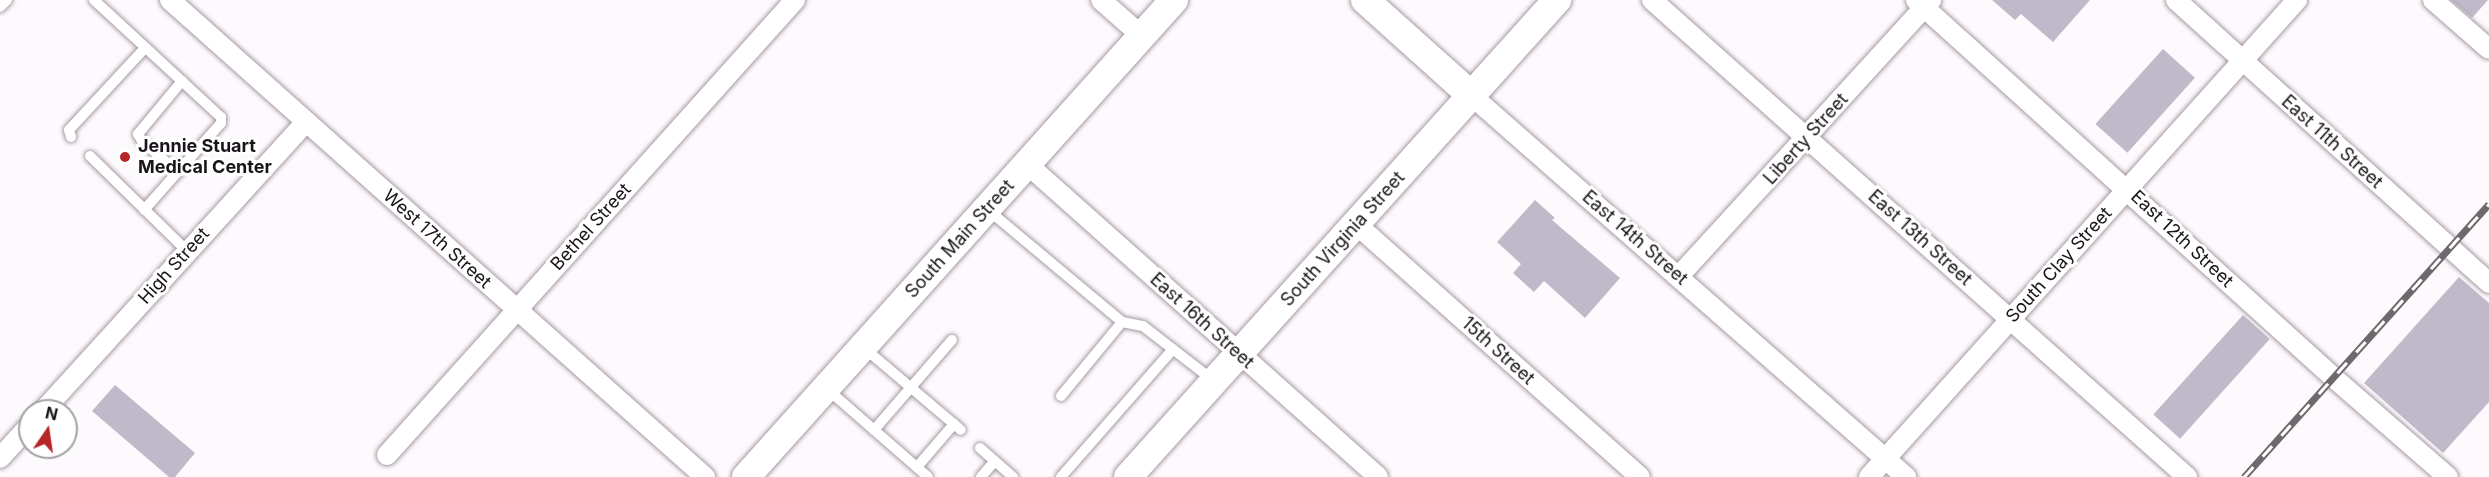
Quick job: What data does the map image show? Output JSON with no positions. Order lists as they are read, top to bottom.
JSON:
{
  "streets": {
    "main road": ["East 14th Street", "South Main Street", "South Virginia Street"],
    "street": [
      "Liberty Street",
      "East 11th Street",
      "Bethel Street",
      "East 13th Street",
      "West 17th Street",
      "East 12th Street",
      "South Clay Street",
      "High Street",
      "East 16th Street",
      "15th Street"
    ]
  },
  "crossings": [
    ["Liberty Street", "East 14th Street"],
    ["Liberty Street", "East 13th Street"],
    ["Liberty Street", "East 12th Street"],
    ["East 11th Street", "South Clay Street"],
    ["Bethel Street", "West 17th Street"],
    ["East 14th Street", "South Virginia Street"],
    ["East 14th Street", "South Clay Street"],
    ["East 13th Street", "South Clay Street"],
    ["West 17th Street", "High Street"],
    ["South Main Street", "East 16th Street"],
    ["South Virginia Street", "East 16th Street"],
    ["South Virginia Street", "15th Street"],
    ["East 12th Street", "South Clay Street"]
  ],
  "places": ["Jennie Stuart Medical Center"],
  "north": "top"
}
